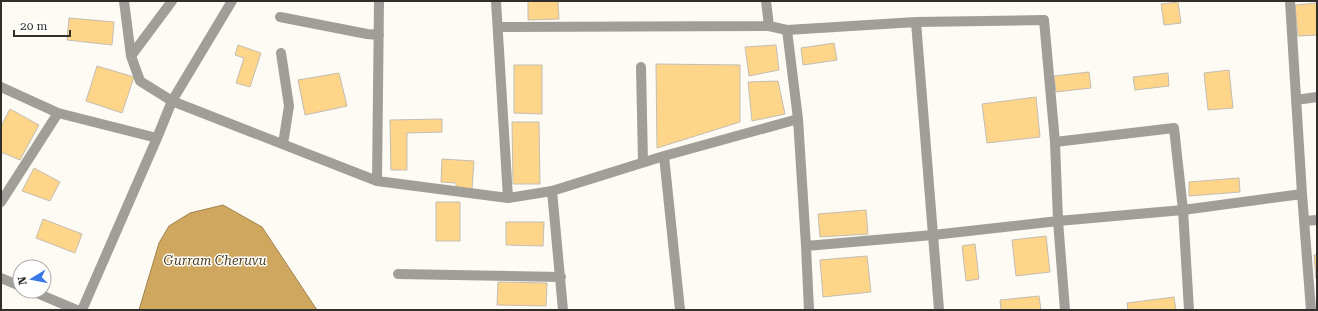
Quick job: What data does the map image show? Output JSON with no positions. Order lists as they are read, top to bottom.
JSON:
{
  "water": ["Gurram Cheruvu"],
  "scale_bar": "20 m",
  "north": "left"
}
